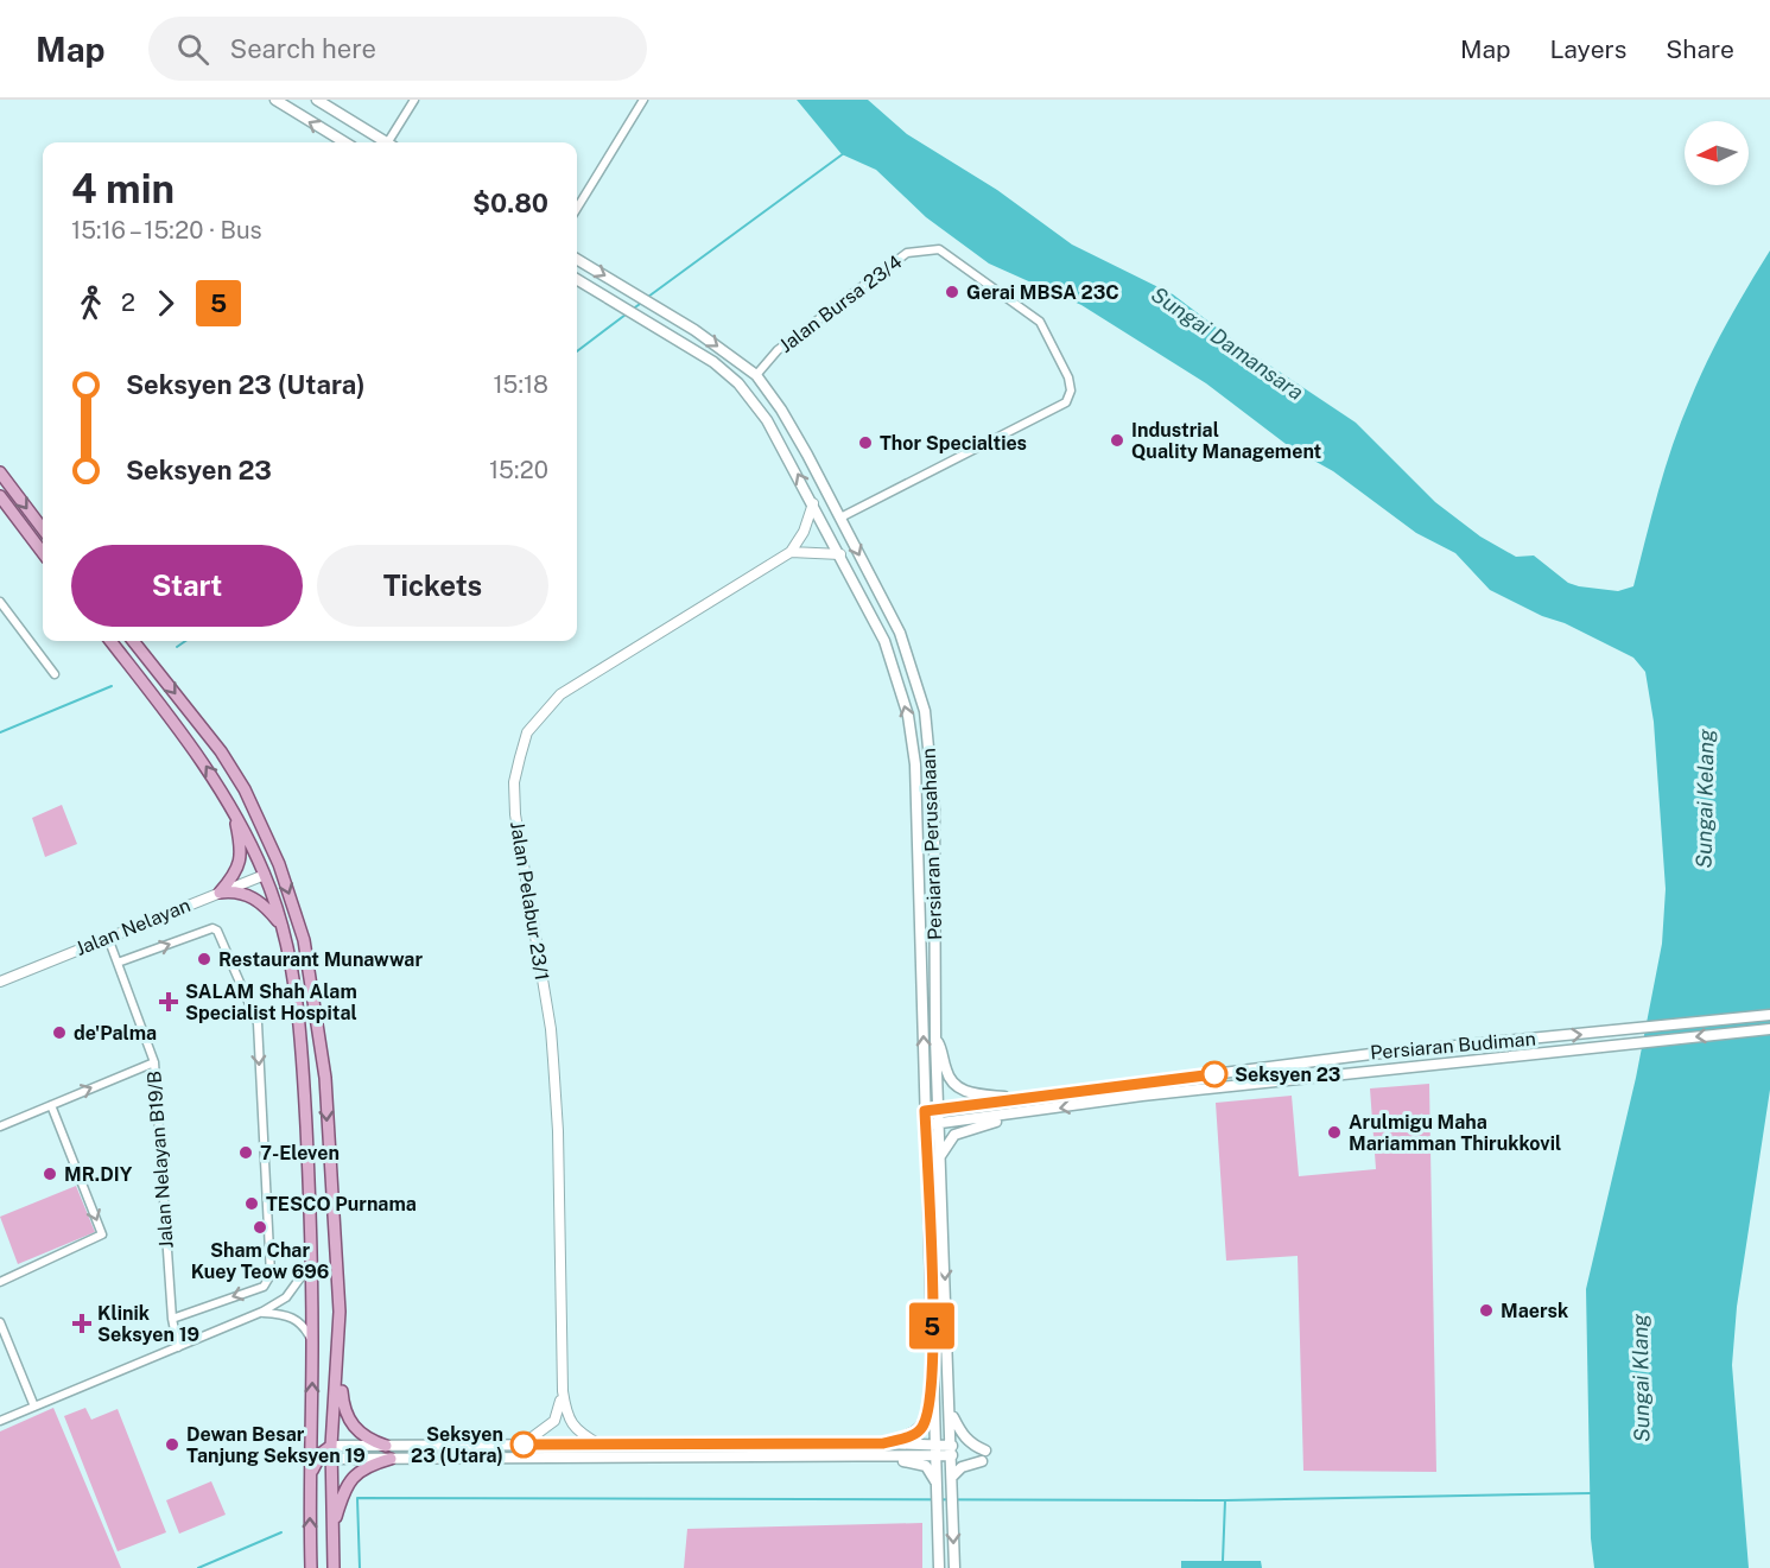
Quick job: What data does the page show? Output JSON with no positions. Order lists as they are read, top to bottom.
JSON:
{
  "streets": {
    "main road": ["Persiaran Perusahaan", "Persiaran Budiman"],
    "street": [
      "Jalan Bursa 23/4",
      "Jalan Pelabur 23/1",
      "Jalan Nelayan",
      "Jalan Nelayan B19/B"
    ]
  },
  "crossings": [
    ["Jalan Bursa 23/4", "Persiaran Perusahaan"],
    ["Persiaran Perusahaan", "Persiaran Budiman"],
    ["Jalan Nelayan", "Jalan Nelayan B19/B"]
  ],
  "water": ["Sungai Damansara", "Sungai Kelang", "Sungai Klang"],
  "places": {
    "other": [
      "Gerai MBSA 23C",
      "Industrial Quality Management",
      "Thor Specialties",
      "Restaurant Munawwar",
      "de'Palma",
      "Seksyen 23",
      "Arulmigu Maha Mariamman Thirukkovil",
      "7-Eleven",
      "MR.DIY",
      "TESCO Purnama",
      "Sham Char Kuey Teow 696",
      "Maersk",
      "Dewan Besar Tanjung Seksyen 19",
      "Seksyen 23 (Utara)"
    ],
    "health": ["SALAM Shah Alam Specialist Hospital", "Klinik Seksyen 19"]
  },
  "lines": ["bus line 5"],
  "north": "left",
  "page": {
    "header": "Map",
    "search": "Search here",
    "nav": ["Map", "Layers", "Share"],
    "on_map": "5",
    "heading": ["4 min", "15:16 – 15:20 · Bus", "$0.80"],
    "legs": ["2", "5"],
    "list": [
      {
        "name": "Seksyen 23 (Utara)",
        "value": "15:18"
      },
      {
        "name": "Seksyen 23",
        "value": "15:20"
      }
    ],
    "buttons": ["Start", "Tickets"]
  }
}
